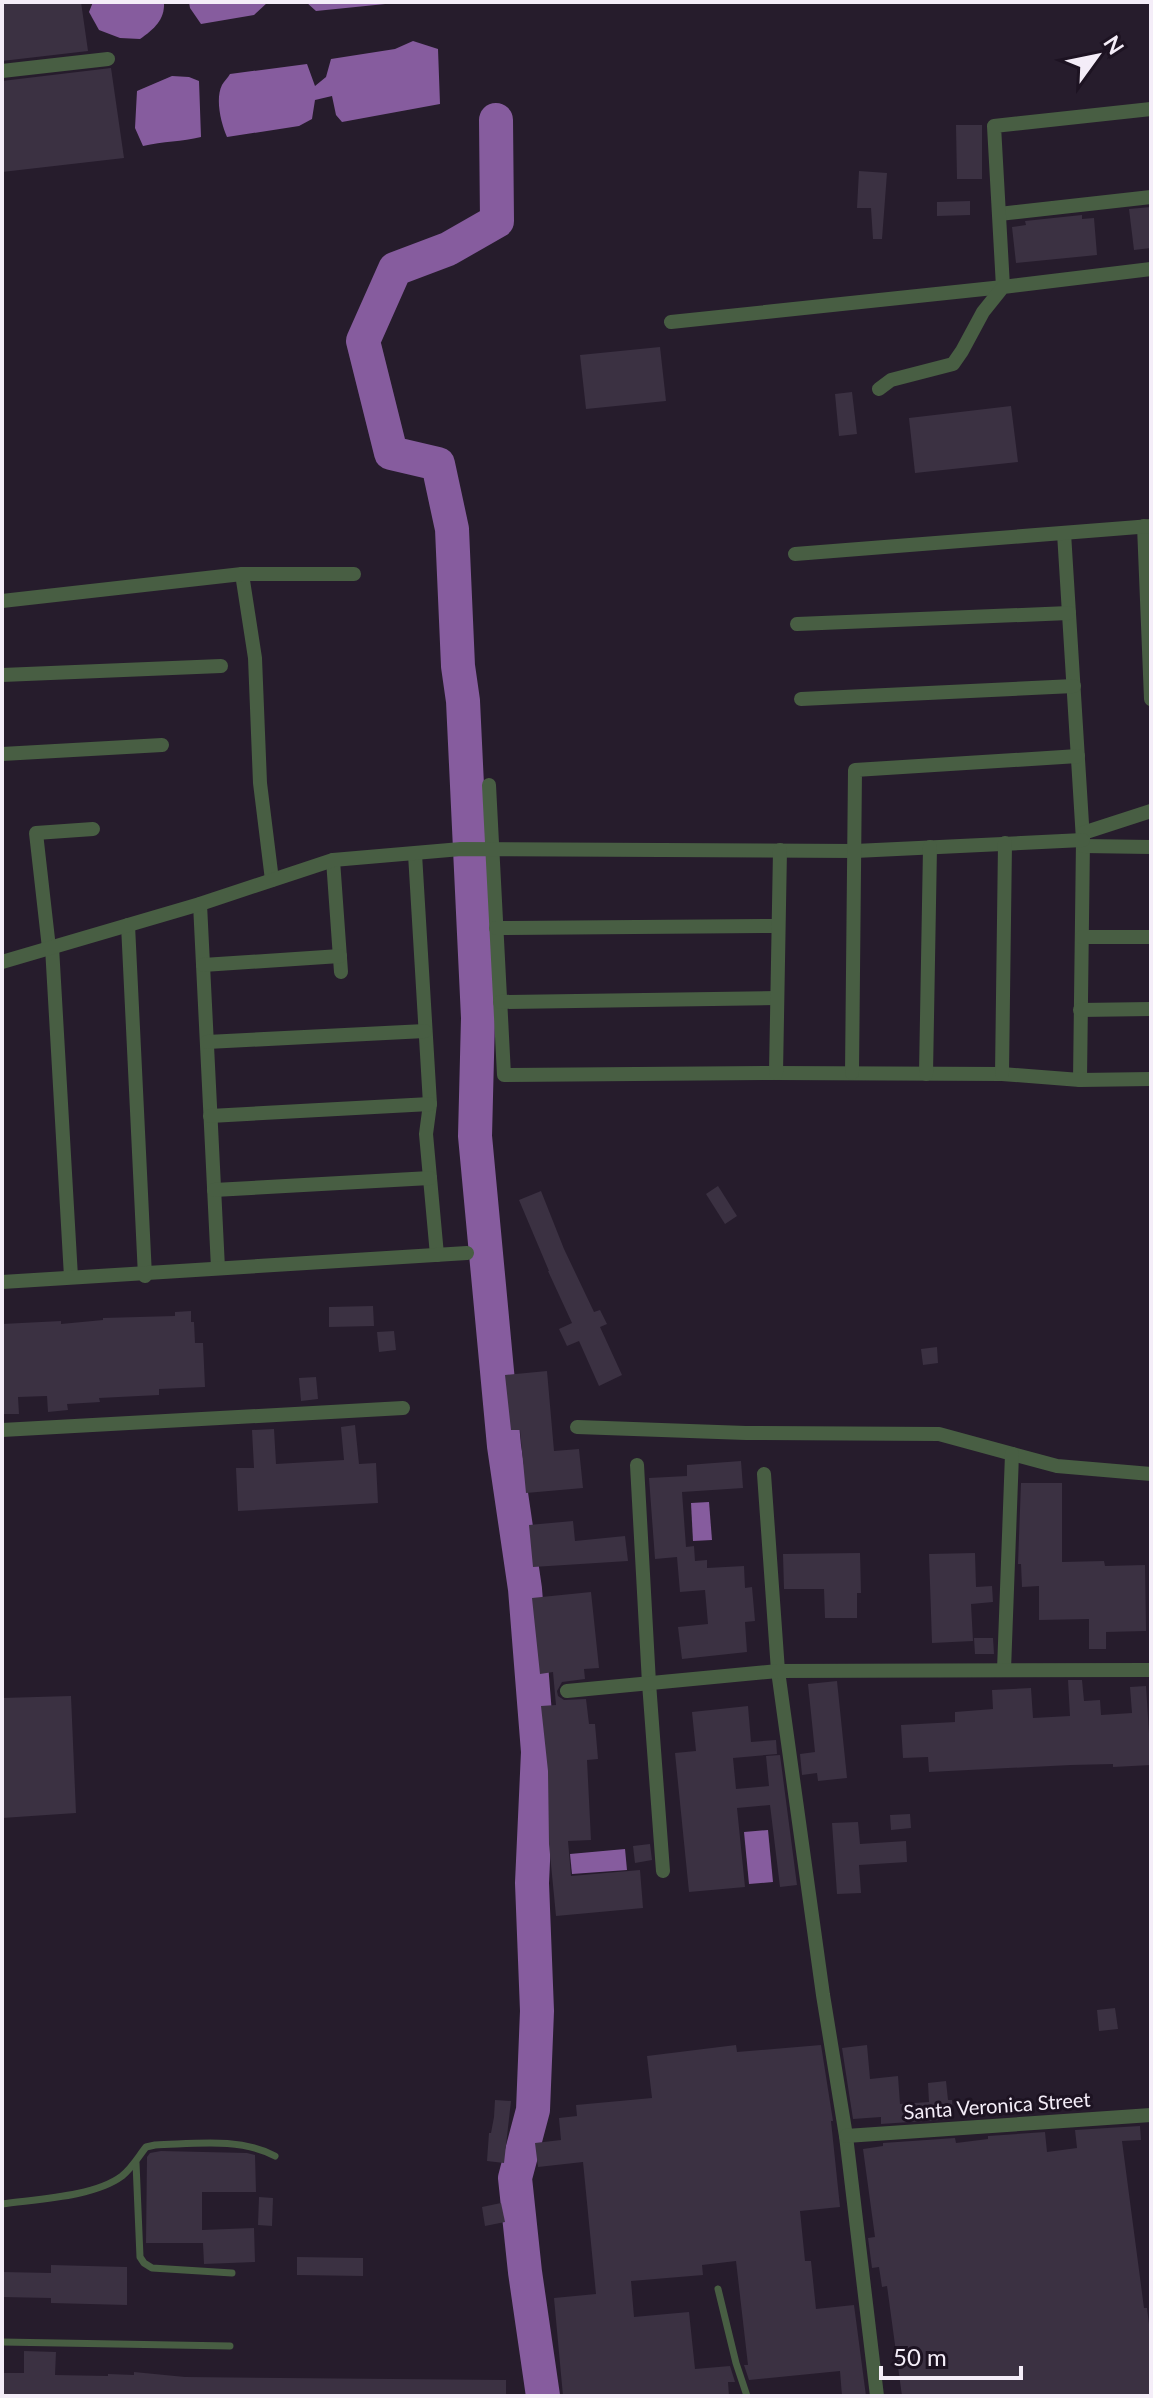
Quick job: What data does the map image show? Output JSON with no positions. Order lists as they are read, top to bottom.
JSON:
{
  "streets": {
    "street": ["Santa Veronica Street"]
  },
  "scale_bar": "50 m",
  "north": "top right"
}
